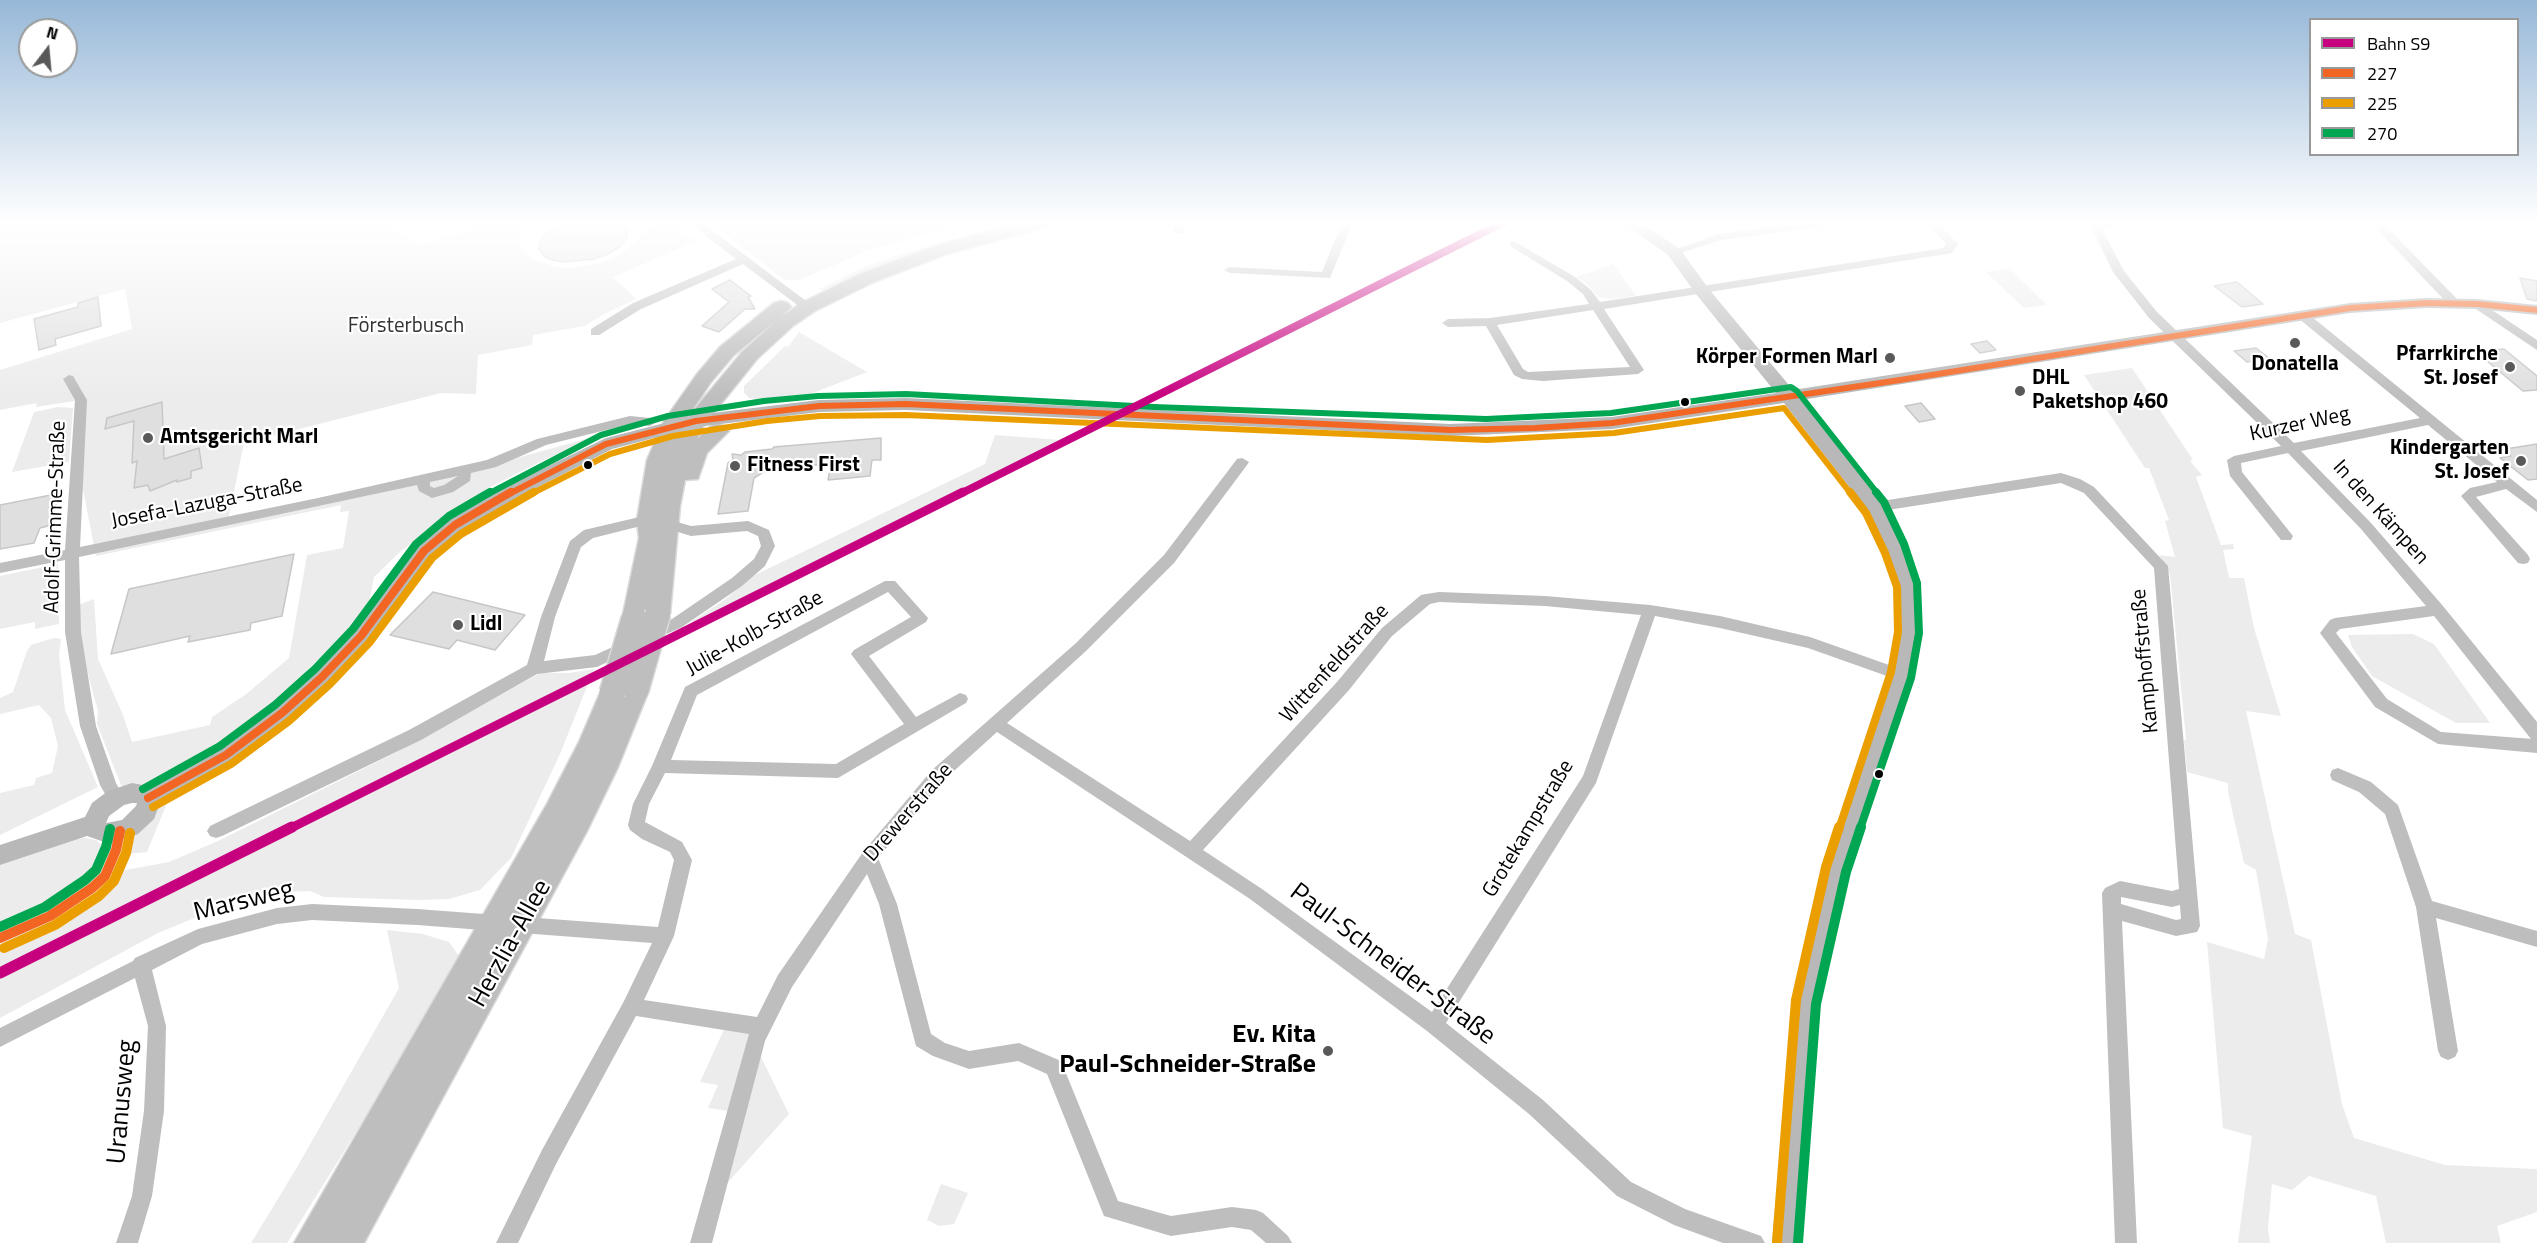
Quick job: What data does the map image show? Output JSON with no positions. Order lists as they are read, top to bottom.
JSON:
{
  "streets": {
    "main road": ["Herzlia-Allee"],
    "street": [
      "Kurzer Weg",
      "Josefa-Lazuga-Straße",
      "In den Kämpen",
      "Adolf-Grimme-Straße",
      "Julie-Kolb-Straße",
      "Kamphoffstraße",
      "Wittenfeldstraße",
      "Drewerstraße",
      "Grotekampstraße",
      "Marsweg",
      "Paul-Schneider-Straße",
      "Uranusweg"
    ]
  },
  "crossings": [
    ["Kurzer Weg", "In den Kämpen"],
    ["Josefa-Lazuga-Straße", "Adolf-Grimme-Straße"],
    ["Josefa-Lazuga-Straße", "Herzlia-Allee"],
    ["Julie-Kolb-Straße", "Marsweg"],
    ["Wittenfeldstraße", "Grotekampstraße"],
    ["Wittenfeldstraße", "Paul-Schneider-Straße"],
    ["Drewerstraße", "Paul-Schneider-Straße"],
    ["Grotekampstraße", "Paul-Schneider-Straße"],
    ["Marsweg", "Herzlia-Allee"],
    ["Marsweg", "Uranusweg"]
  ],
  "parks": ["Försterbusch"],
  "places": [
    "Donatella",
    "Körper Formen Marl",
    "Pfarrkirche St. Josef",
    "DHL Paketshop 460",
    "Amtsgericht Marl",
    "Kindergarten St. Josef",
    "Fitness First",
    "Lidl",
    "Ev. Kita Paul-Schneider-Straße"
  ],
  "lines": [
    "rail line S9",
    "transit line 227",
    "transit line 270",
    "transit line 225"
  ],
  "legend": [
    "Bahn S9",
    "227",
    "225",
    "270"
  ],
  "north": "top"
}
